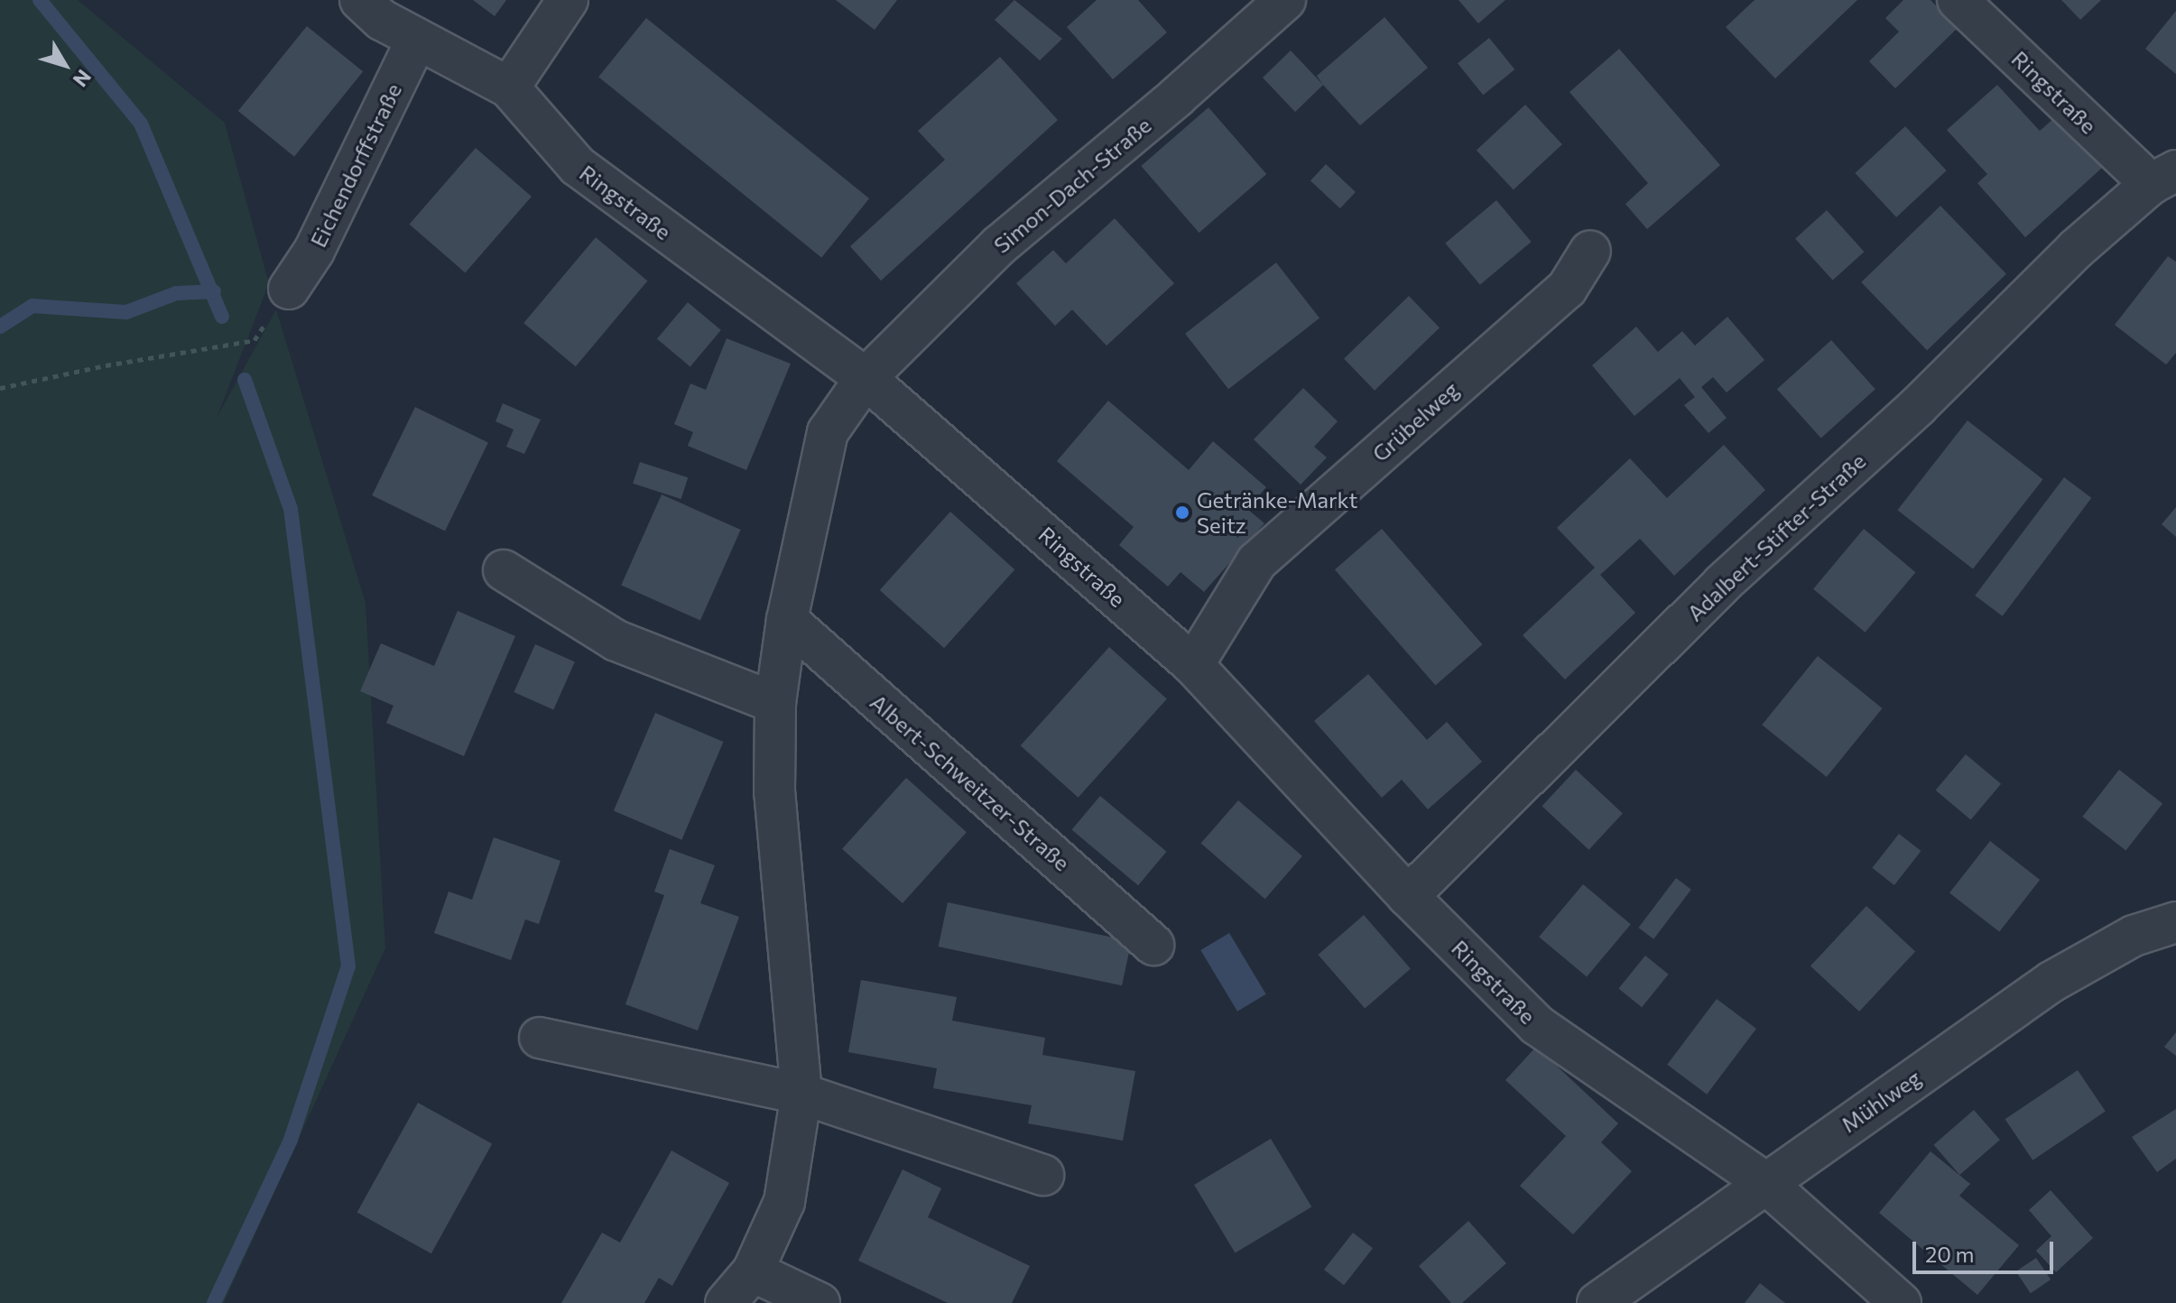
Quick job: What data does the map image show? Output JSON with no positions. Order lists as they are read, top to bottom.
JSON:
{
  "streets": {
    "street": [
      "Ringstraße",
      "Eichendorffstraße",
      "Simon-Dach-Straße",
      "Grübelweg",
      "Adalbert-Stifter-Straße",
      "Albert-Schweitzer-Straße",
      "Mühlweg"
    ]
  },
  "crossings": [
    ["Ringstraße", "Eichendorffstraße"],
    ["Ringstraße", "Simon-Dach-Straße"],
    ["Ringstraße", "Grübelweg"],
    ["Ringstraße", "Adalbert-Stifter-Straße"],
    ["Ringstraße", "Mühlweg"]
  ],
  "places": ["Getränke-Markt Seitz"],
  "scale_bar": "20 m",
  "north": "bottom right"
}
